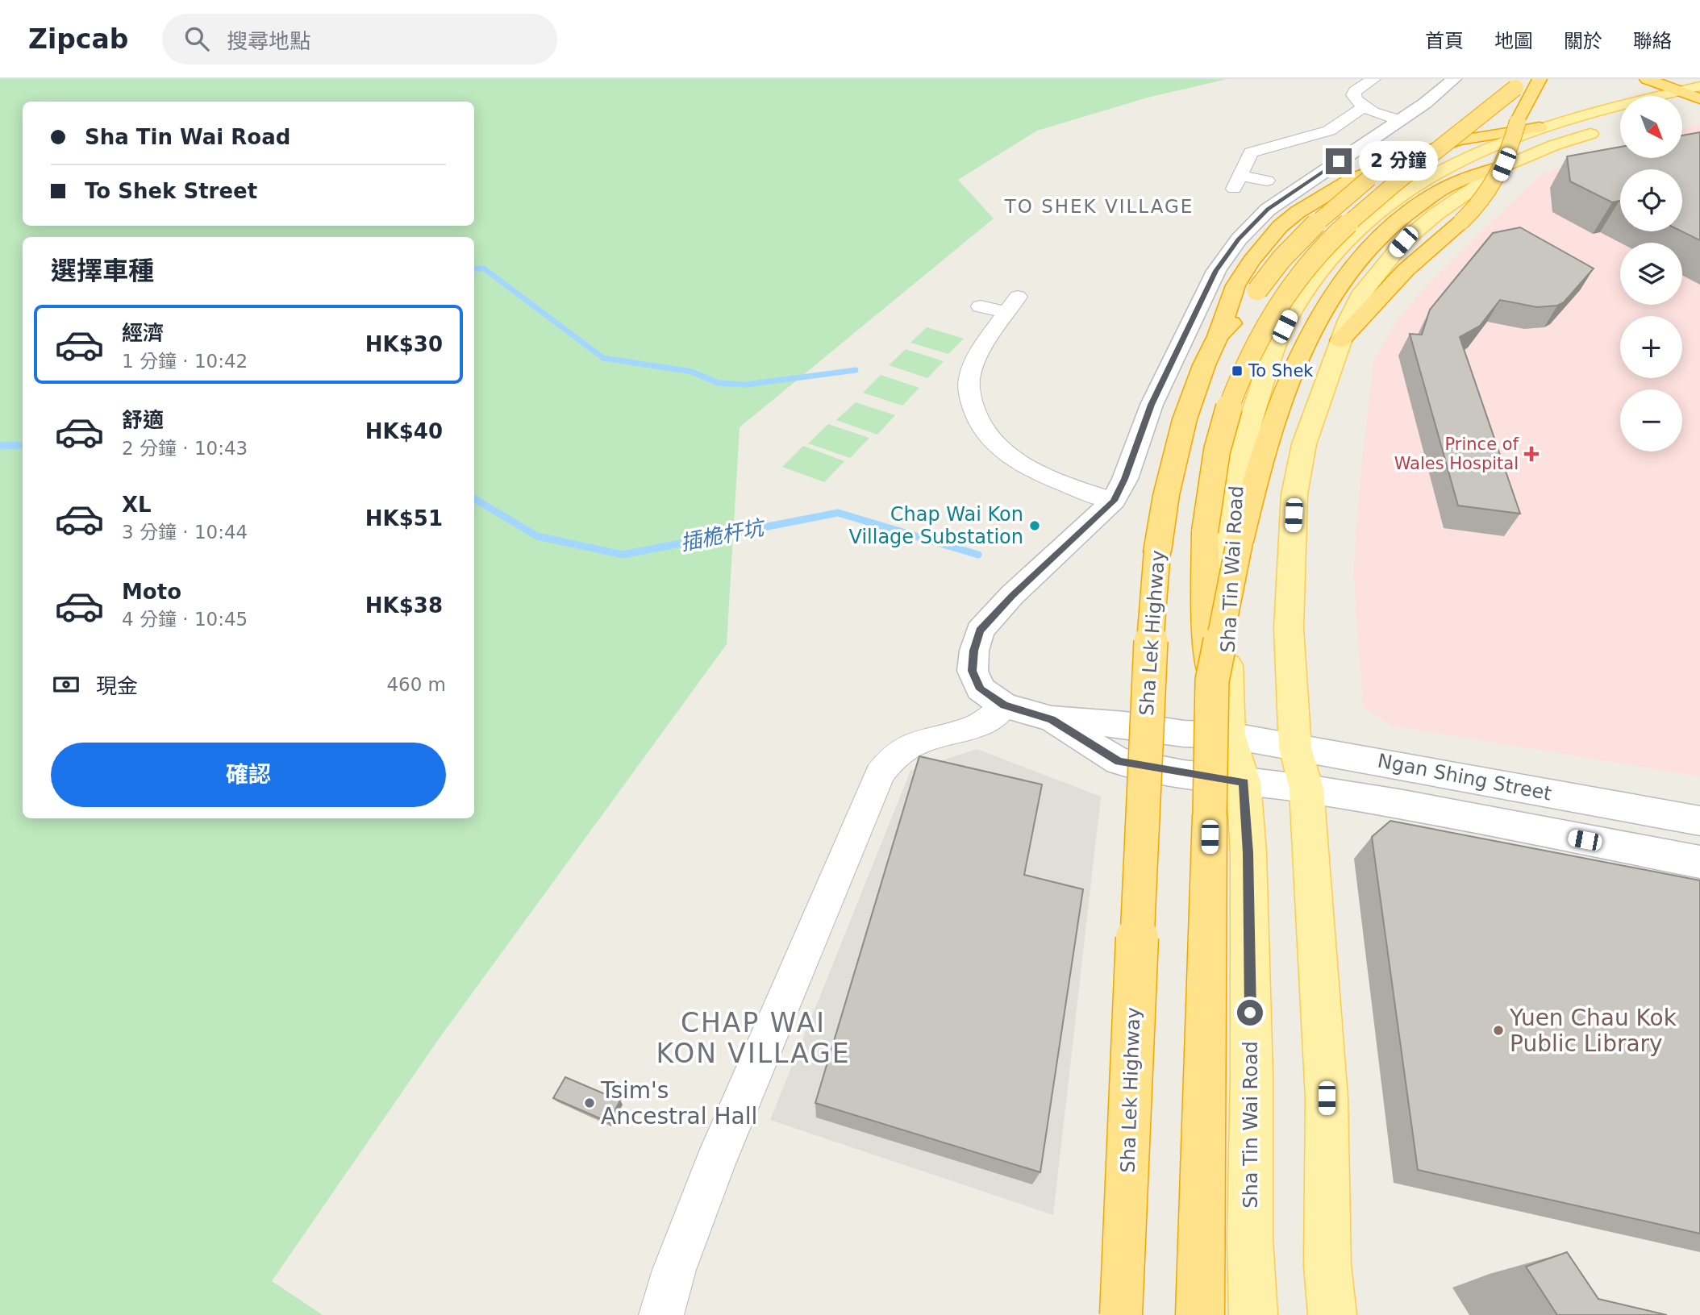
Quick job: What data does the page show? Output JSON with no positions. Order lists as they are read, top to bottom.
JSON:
{
  "streets": {
    "highway": ["Sha Lek Highway"],
    "main road": ["Sha Tin Wai Road"],
    "street": ["Ngan Shing Street"]
  },
  "crossings": [
    ["Sha Tin Wai Road", "Ngan Shing Street"]
  ],
  "districts": ["TO SHEK VILLAGE", "CHAP WAI KON VILLAGE"],
  "water": ["插桅杆坑"],
  "places": {
    "transit": ["To Shek"],
    "health": ["Prince of Wales Hospital"],
    "other": ["Chap Wai Kon Village Substation", "Yuen Chau Kok Public Library", "Tsim's Ancestral Hall"]
  },
  "north": "bottom right",
  "page": {
    "header": "Zipcab",
    "search": "搜尋地點",
    "nav": [
      "首頁",
      "地圖",
      "關於",
      "聯絡"
    ],
    "map_buttons": ["+", "−"],
    "banner": ["Sha Tin Wai Road", "To Shek Street"],
    "bubble": "2 分鐘",
    "heading": "選擇車種",
    "list": [
      {
        "name": "經濟",
        "note": "1 分鐘 · 10:42",
        "value": "HK$30"
      },
      {
        "name": "舒適",
        "note": "2 分鐘 · 10:43",
        "value": "HK$40"
      },
      {
        "name": "XL",
        "note": "3 分鐘 · 10:44",
        "value": "HK$51"
      },
      {
        "name": "Moto",
        "note": "4 分鐘 · 10:45",
        "value": "HK$38"
      }
    ],
    "pay": ["現金", "460 m"],
    "buttons": "確認"
  }
}
